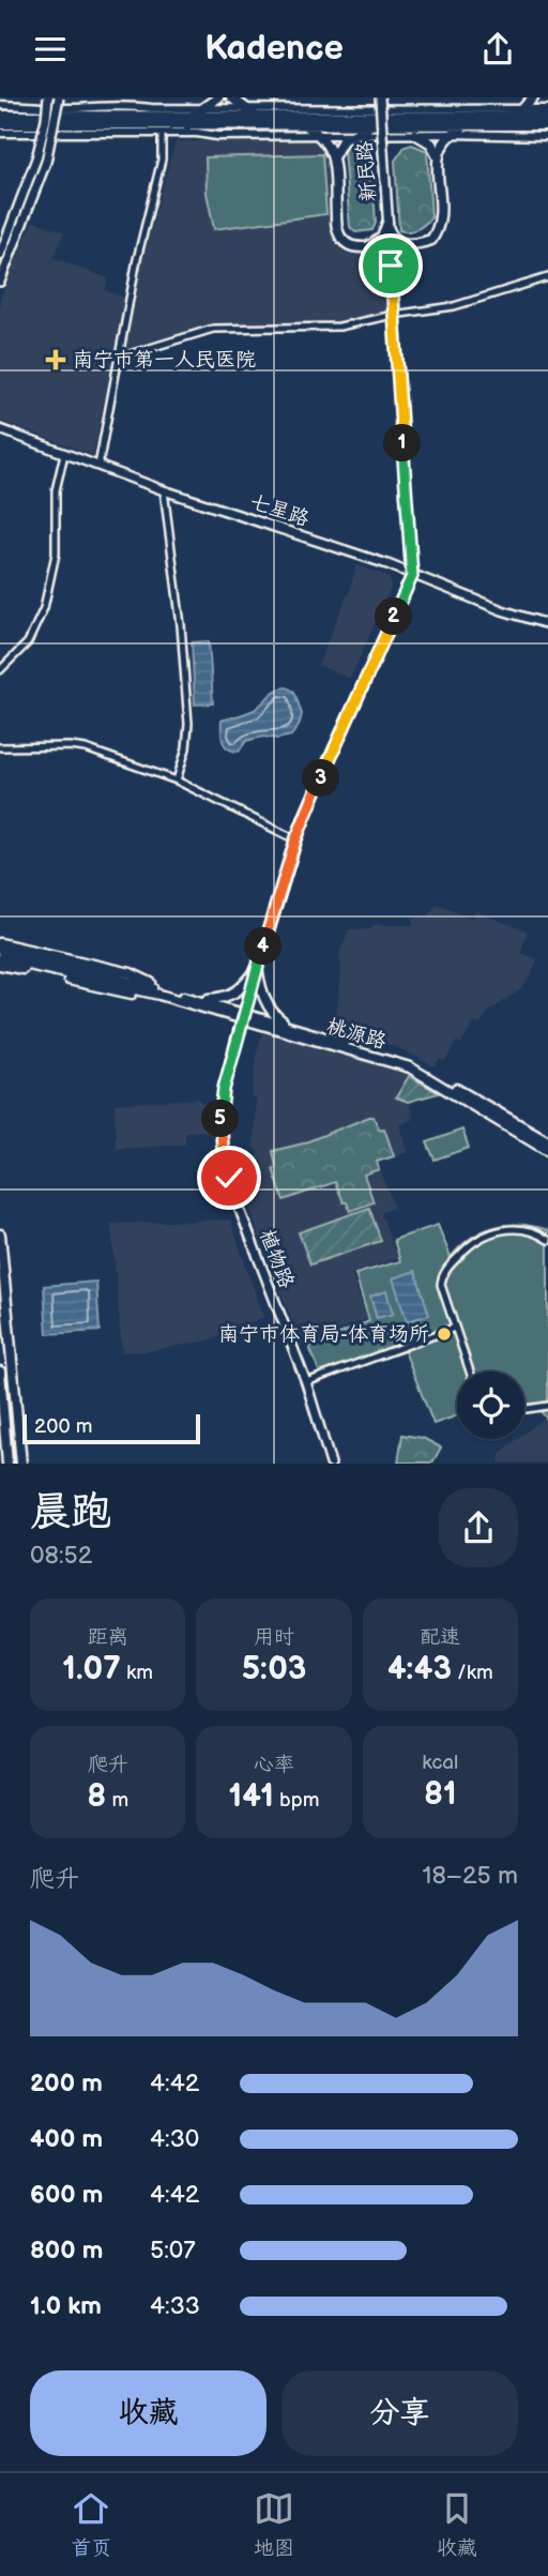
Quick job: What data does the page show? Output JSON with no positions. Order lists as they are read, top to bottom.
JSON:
{
  "streets": {
    "main road": [
      "新民路",
      "七星路",
      "桃源路",
      "植物路"
    ]
  },
  "crossings": [
    ["新民路", "七星路"],
    ["新民路", "桃源路"],
    ["新民路", "植物路"],
    ["桃源路", "植物路"]
  ],
  "places": {
    "health": ["南宁市第一人民医院"],
    "other": ["南宁市体育局-体育场所"]
  },
  "scale_bar": "200 m",
  "page": {
    "header": "Kadence",
    "pins": [
      "1",
      "2",
      "3",
      "4",
      "5"
    ],
    "scale": "200 m",
    "heading": ["晨跑", "08:52"],
    "stats": [
      ["距离", "1.07 km"],
      ["用时", "5:03"],
      ["配速", "4:43 /km"],
      ["爬升", "8 m"],
      ["心率", "141 bpm"],
      ["kcal", "81"]
    ],
    "chart": ["爬升", "18–25 m"],
    "list": [
      {
        "name": "200 m",
        "note": "4:42"
      },
      {
        "name": "400 m",
        "note": "4:30"
      },
      {
        "name": "600 m",
        "note": "4:42"
      },
      {
        "name": "800 m",
        "note": "5:07"
      },
      {
        "name": "1.0 km",
        "note": "4:33"
      }
    ],
    "buttons": ["收藏", "分享"],
    "tabs": ["首页", "地图", "收藏"]
  }
}
